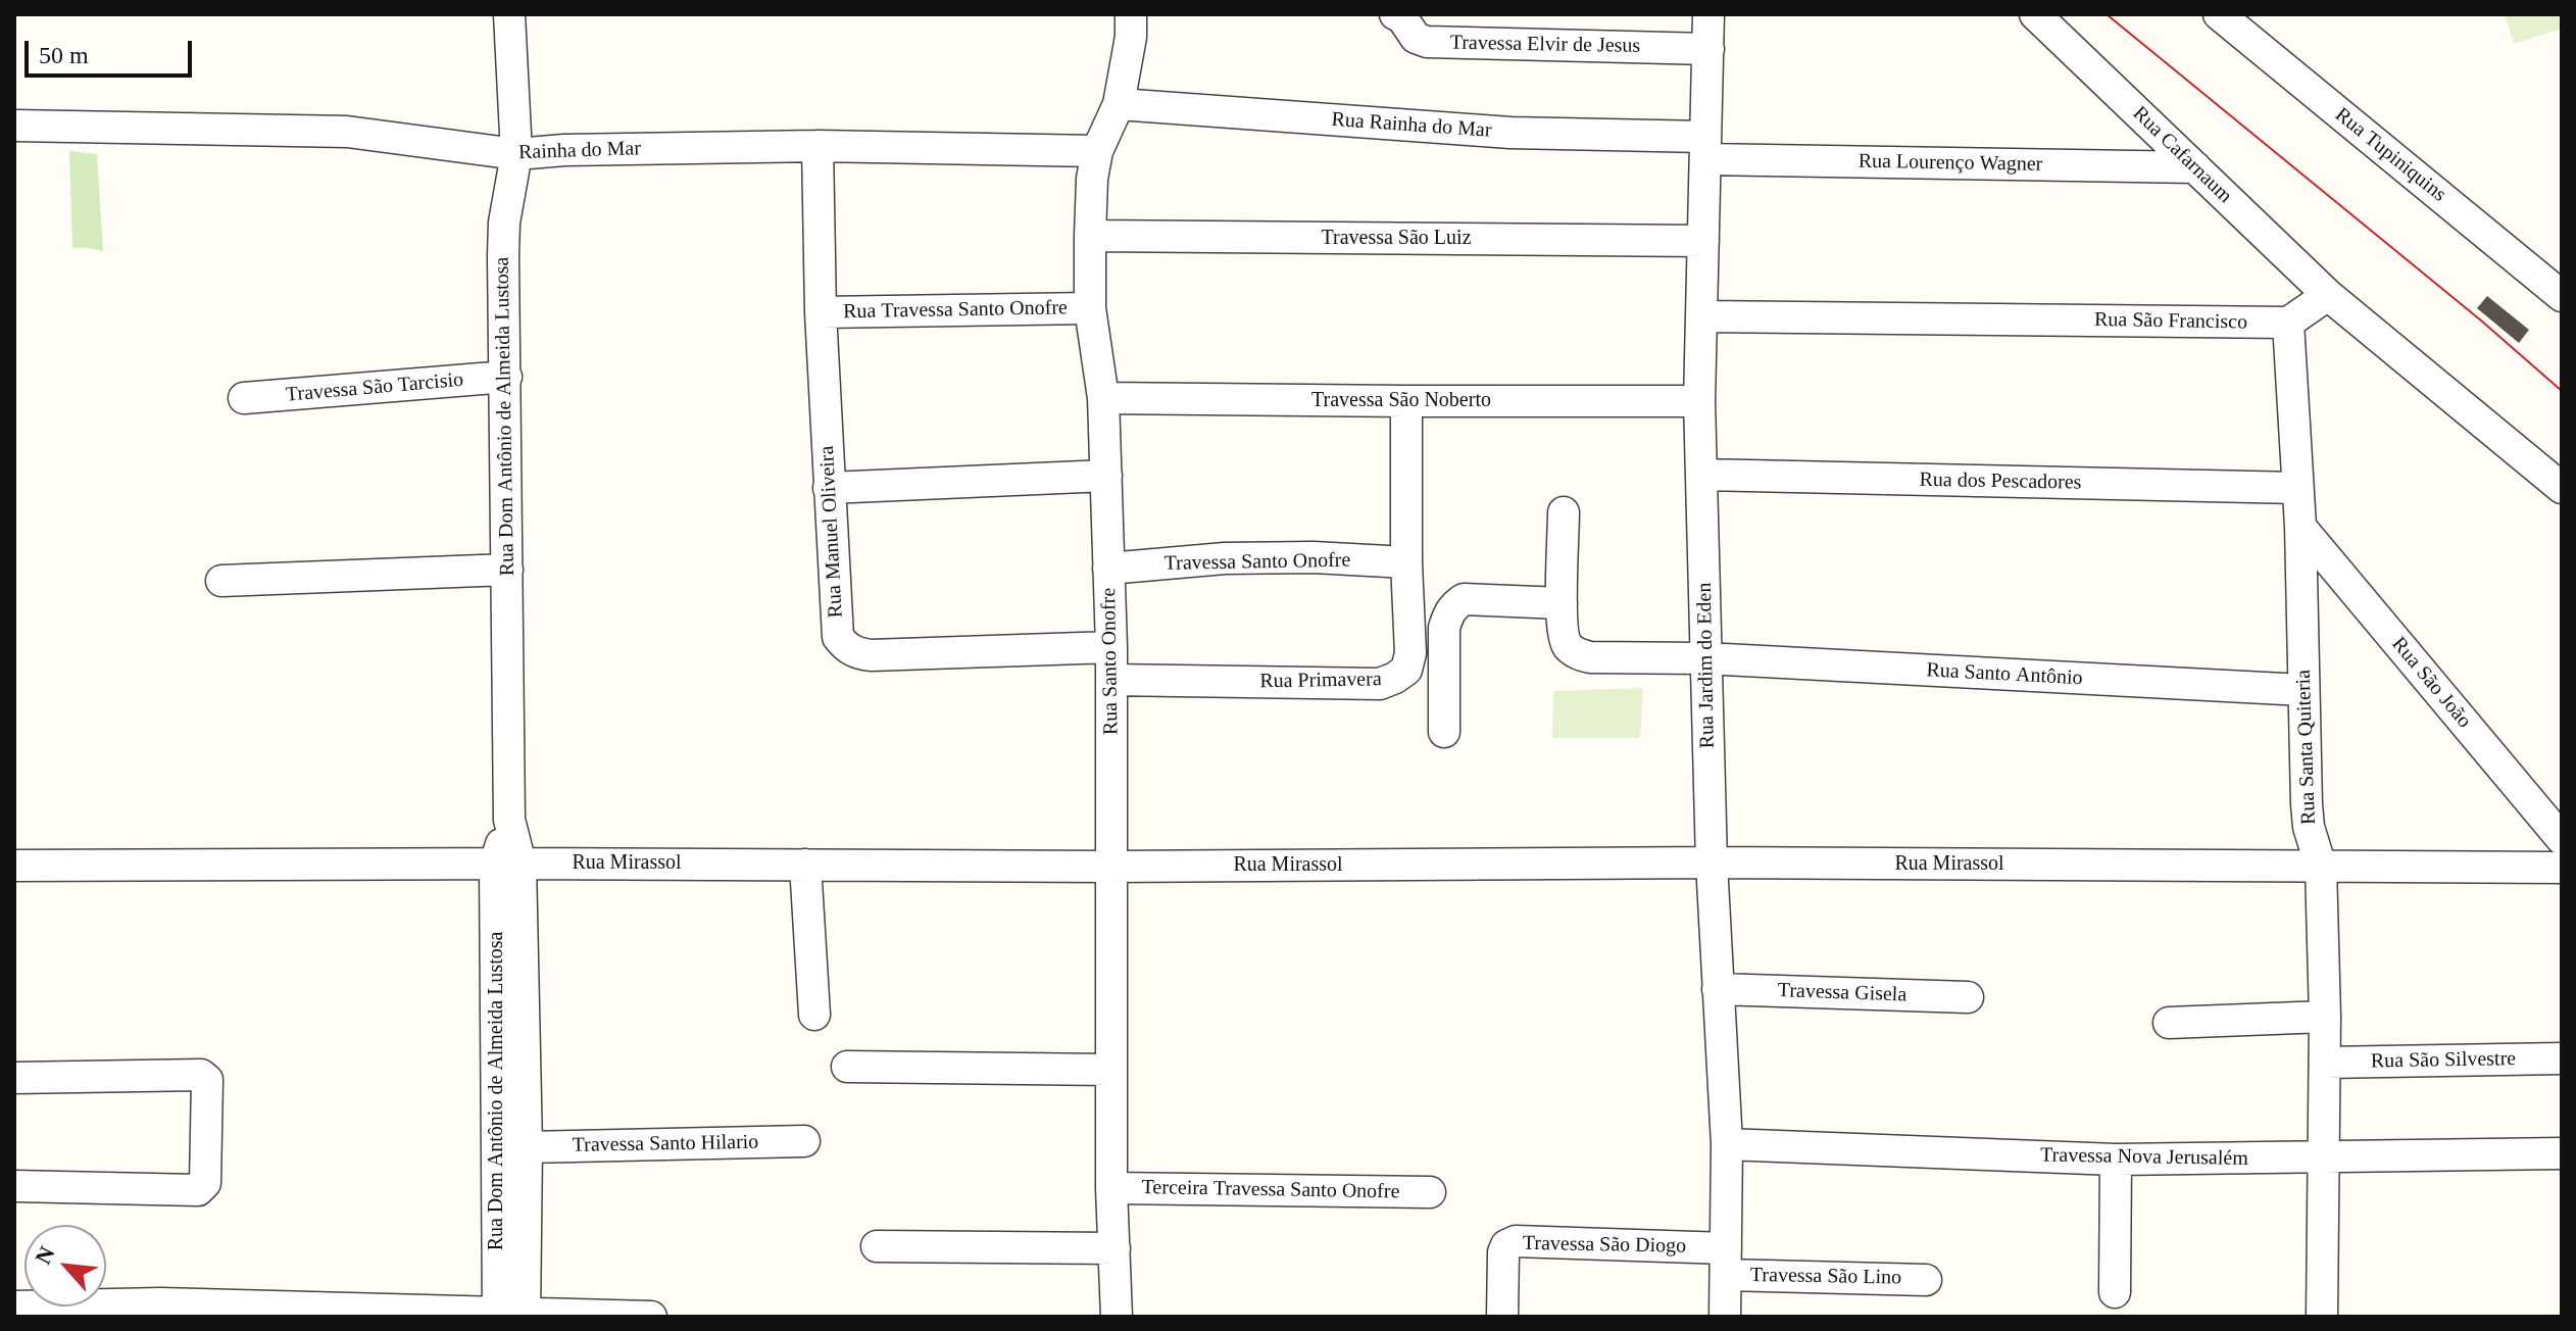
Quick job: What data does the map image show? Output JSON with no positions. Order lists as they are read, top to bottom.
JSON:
{
  "streets": {
    "street": [
      "Travessa Elvir de Jesus",
      "Rua Rainha do Mar",
      "Rainha do Mar",
      "Rua Cafarnaum",
      "Rua Tupiniquins",
      "Rua Lourenço Wagner",
      "Travessa São Luiz",
      "Rua Travessa Santo Onofre",
      "Rua São Francisco",
      "Travessa São Tarcisio",
      "Travessa São Noberto",
      "Rua Dom Antônio de Almeida Lustosa",
      "Rua dos Pescadores",
      "Rua Manuel Oliveira",
      "Travessa Santo Onofre",
      "Rua Santo Onofre",
      "Rua Jardim do Eden",
      "Rua Santo Antônio",
      "Rua Primavera",
      "Rua São João",
      "Rua Santa Quiteria",
      "Rua Mirassol",
      "Travessa Gisela",
      "Rua São Silvestre",
      "Travessa Santo Hilario",
      "Travessa Nova Jerusalém",
      "Terceira Travessa Santo Onofre",
      "Travessa São Diogo",
      "Travessa São Lino"
    ]
  },
  "crossings": [
    ["Travessa Elvir de Jesus", "Rua Jardim do Eden"],
    ["Rua Rainha do Mar", "Rua Lourenço Wagner"],
    ["Rua Rainha do Mar", "Rua Santo Onofre"],
    ["Rua Rainha do Mar", "Rua Jardim do Eden"],
    ["Rainha do Mar", "Rua Dom Antônio de Almeida Lustosa"],
    ["Rainha do Mar", "Rua Manuel Oliveira"],
    ["Rainha do Mar", "Rua Santo Onofre"],
    ["Rua Cafarnaum", "Rua Lourenço Wagner"],
    ["Rua Lourenço Wagner", "Rua Jardim do Eden"],
    ["Travessa São Luiz", "Rua Santo Onofre"],
    ["Travessa São Luiz", "Rua Jardim do Eden"],
    ["Rua Travessa Santo Onofre", "Rua Manuel Oliveira"],
    ["Rua Travessa Santo Onofre", "Rua Santo Onofre"],
    ["Rua São Francisco", "Rua Jardim do Eden"],
    ["Rua São Francisco", "Rua Santa Quiteria"],
    ["Travessa São Tarcisio", "Rua Dom Antônio de Almeida Lustosa"],
    ["Travessa São Noberto", "Rua Santo Onofre"],
    ["Travessa São Noberto", "Rua Jardim do Eden"],
    ["Travessa São Noberto", "Rua Primavera"],
    ["Rua Dom Antônio de Almeida Lustosa", "Rua Mirassol"],
    ["Rua Dom Antônio de Almeida Lustosa", "Travessa Santo Hilario"],
    ["Rua dos Pescadores", "Rua Jardim do Eden"],
    ["Rua dos Pescadores", "Rua Santa Quiteria"],
    ["Rua Manuel Oliveira", "Rua Santo Onofre"],
    ["Travessa Santo Onofre", "Rua Santo Onofre"],
    ["Travessa Santo Onofre", "Rua Primavera"],
    ["Rua Santo Onofre", "Rua Primavera"],
    ["Rua Santo Onofre", "Rua Mirassol"],
    ["Rua Santo Onofre", "Terceira Travessa Santo Onofre"],
    ["Rua Jardim do Eden", "Rua Santo Antônio"],
    ["Rua Jardim do Eden", "Rua Mirassol"],
    ["Rua Jardim do Eden", "Travessa Gisela"],
    ["Rua Jardim do Eden", "Travessa Nova Jerusalém"],
    ["Rua Jardim do Eden", "Travessa São Diogo"],
    ["Rua Jardim do Eden", "Travessa São Lino"],
    ["Rua Santo Antônio", "Rua Santa Quiteria"],
    ["Rua São João", "Rua Santa Quiteria"],
    ["Rua Santa Quiteria", "Rua Mirassol"],
    ["Rua Santa Quiteria", "Rua São Silvestre"],
    ["Rua Santa Quiteria", "Travessa Nova Jerusalém"],
    ["Travessa São Diogo", "Travessa São Lino"]
  ],
  "scale_bar": "50 m",
  "north": "top left"
}
